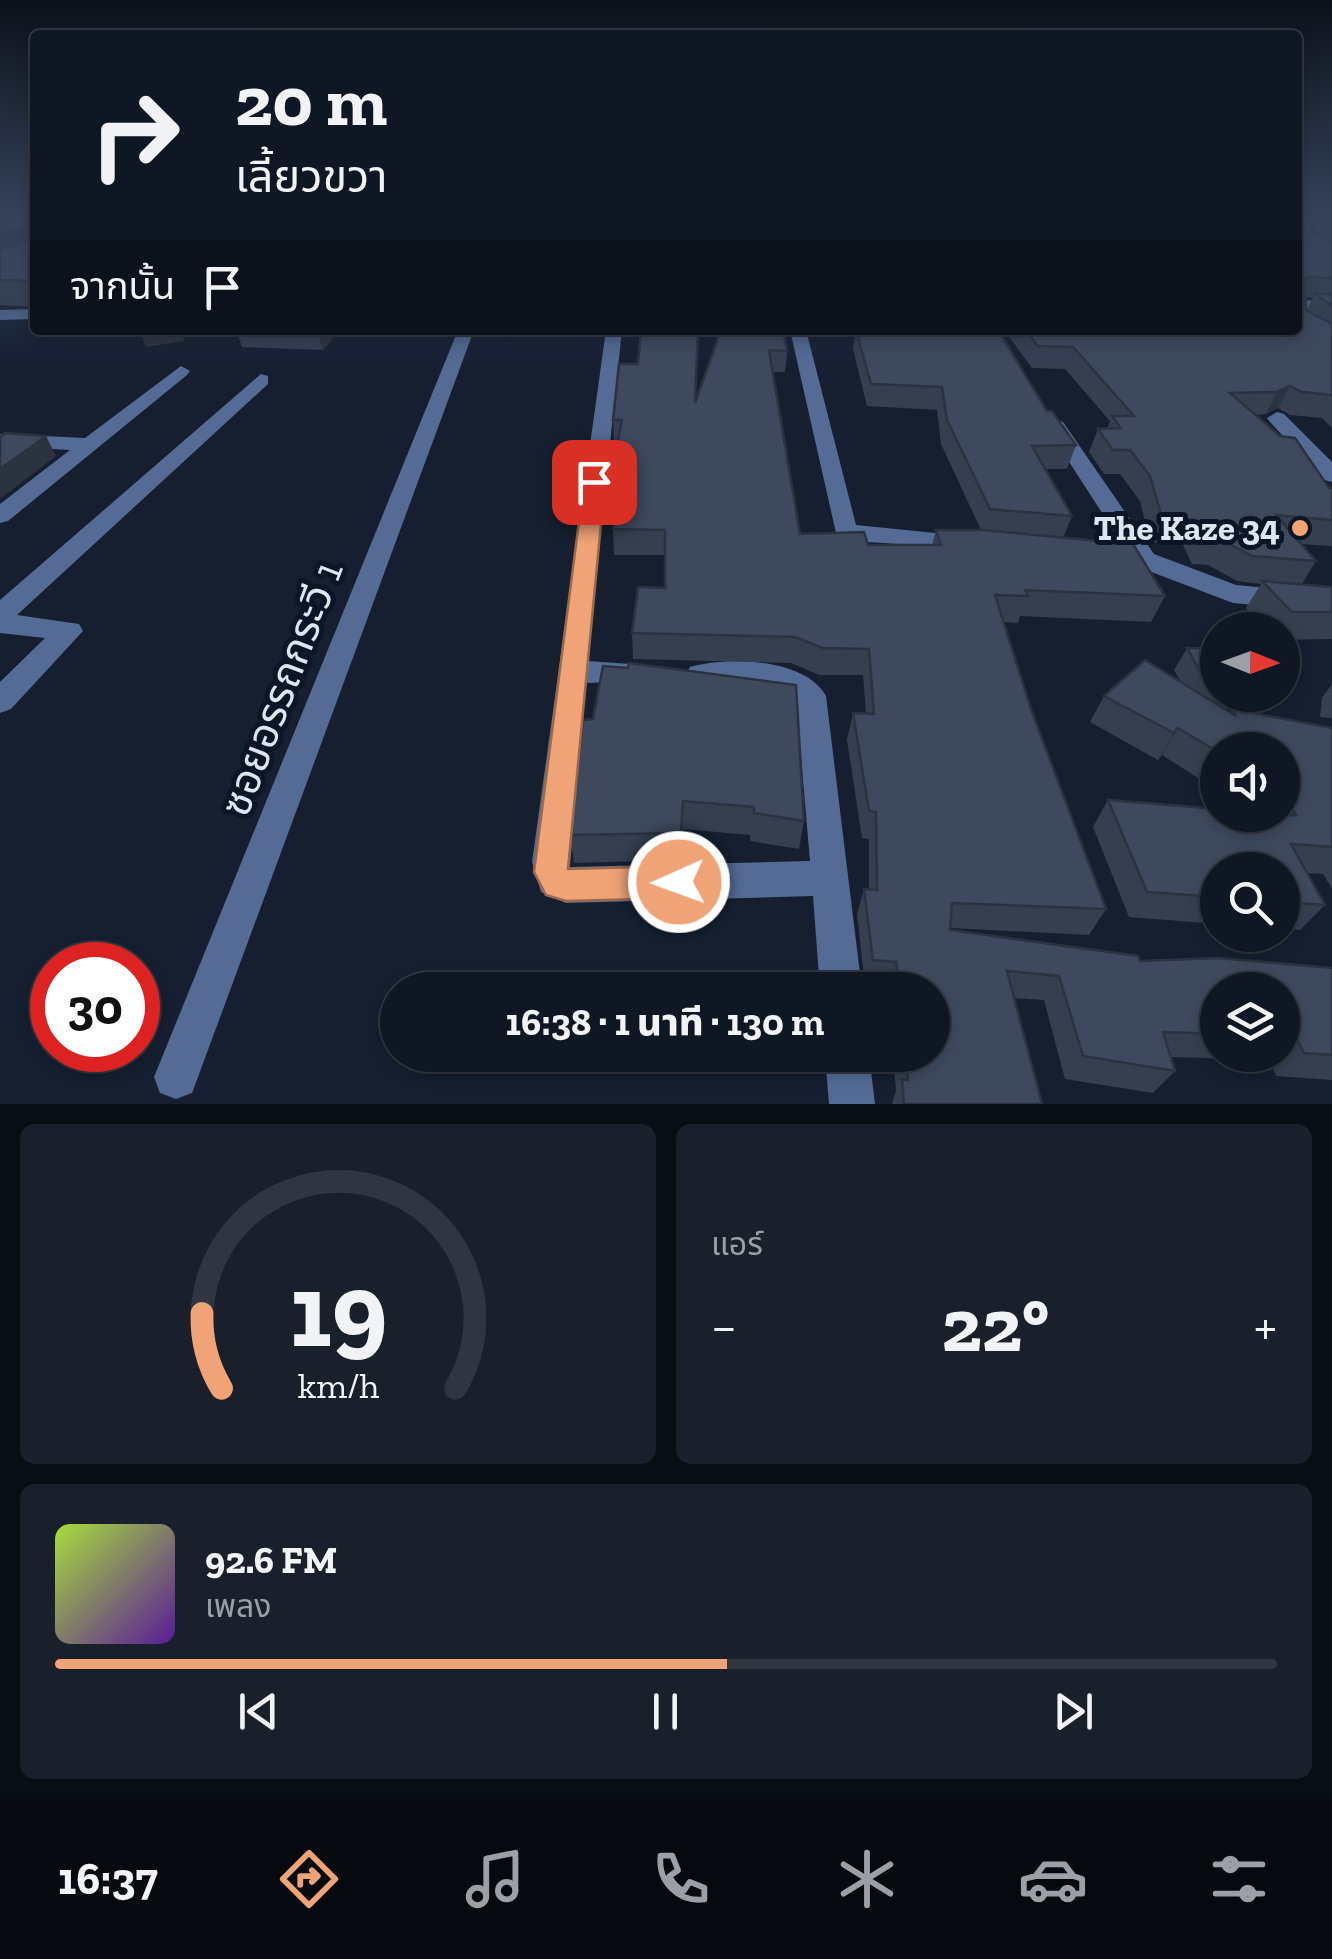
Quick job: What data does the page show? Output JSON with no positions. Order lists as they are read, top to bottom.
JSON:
{
  "streets": {
    "street": ["ซอยอรรถกระวี 1"]
  },
  "places": ["The Kaze 34"],
  "north": "right",
  "page": {
    "turn": ["20 m", "เลี้ยวขวา"],
    "then": "จากนั้น",
    "limit": "30",
    "trip": "16:38 · 1 นาที · 130 m",
    "tile": "แอร์",
    "heat": ["−", "22°", "+"],
    "song": ["92.6 FM", "เพลง"],
    "tabs": "16:37",
    "gauge": ["19", "km/h"]
  }
}
